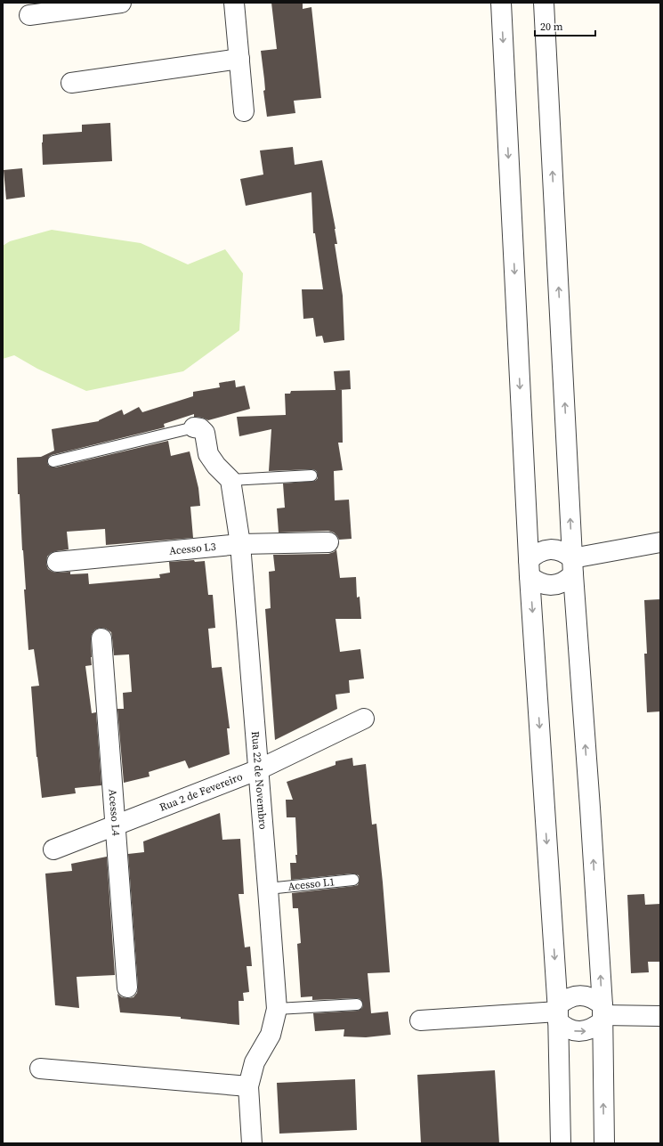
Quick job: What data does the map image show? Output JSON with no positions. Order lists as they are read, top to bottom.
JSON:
{
  "streets": {
    "street": [
      "Acesso L3",
      "Rua 22 de Novembro",
      "Rua 2 de Fevereiro",
      "Acesso L4"
    ],
    "lane": ["Acesso L1"]
  },
  "crossings": [
    ["Acesso L3", "Rua 22 de Novembro"],
    ["Rua 22 de Novembro", "Rua 2 de Fevereiro"],
    ["Rua 22 de Novembro", "Acesso L1"],
    ["Rua 2 de Fevereiro", "Acesso L4"]
  ],
  "scale_bar": "20 m"
}
